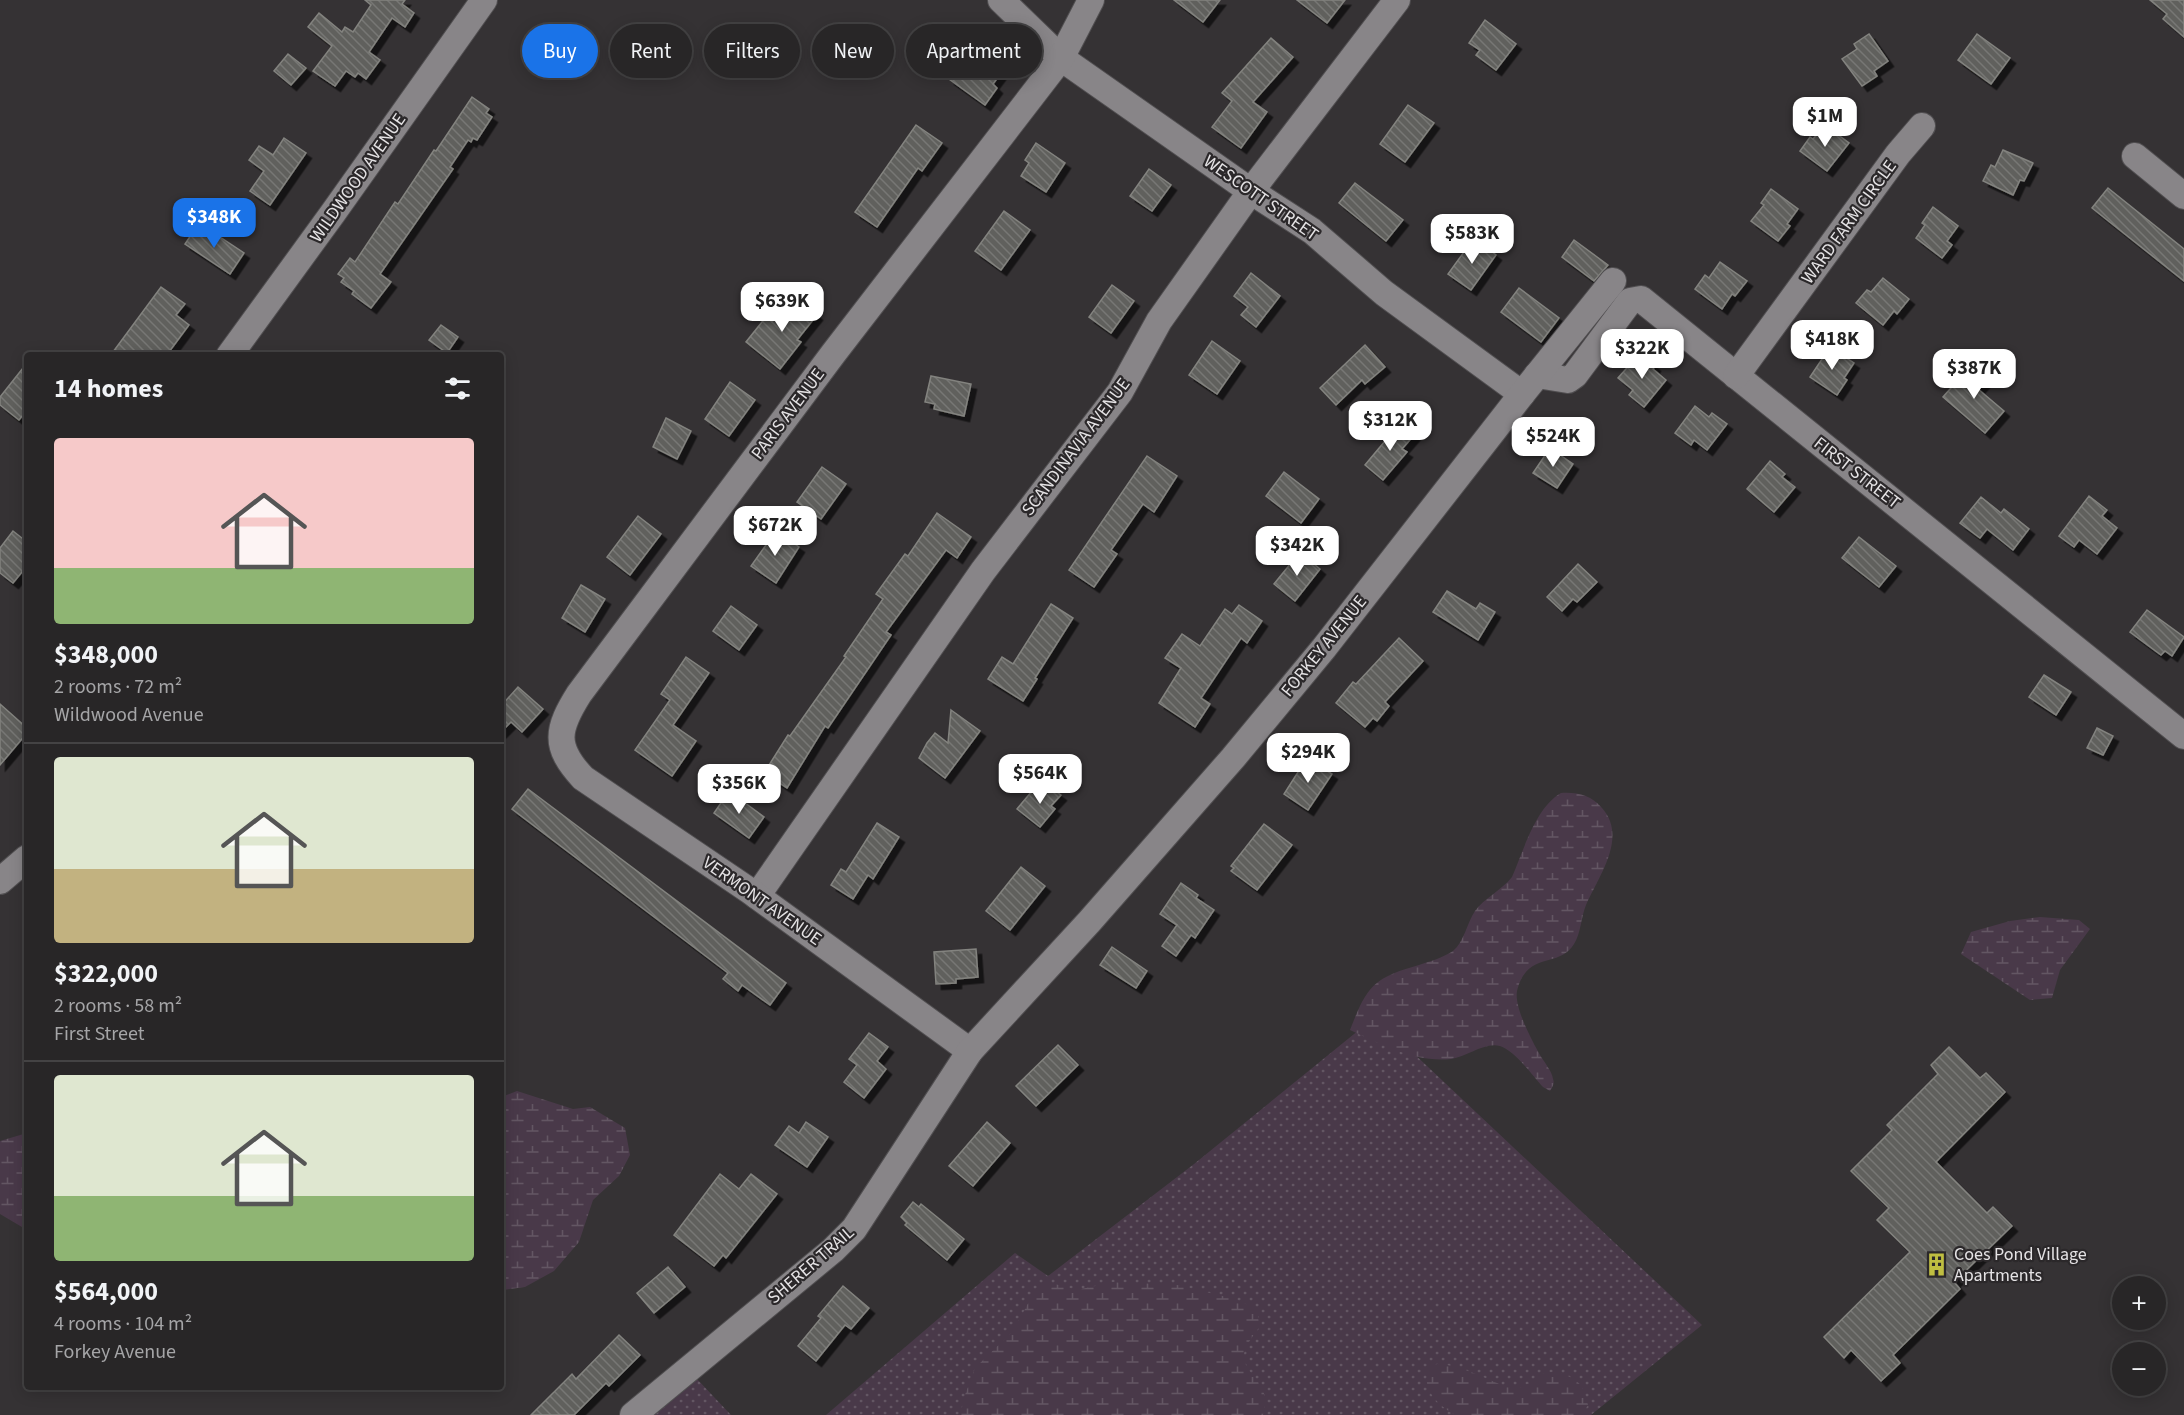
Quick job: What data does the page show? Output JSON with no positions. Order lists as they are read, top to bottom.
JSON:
{
  "streets": {
    "street": [
      "WILDWOOD AVENUE",
      "WESCOTT STREET",
      "WARD FARM CIRCLE",
      "PARIS AVENUE",
      "SCANDINAVIA AVENUE",
      "FIRST STREET",
      "FORKEY AVENUE",
      "VERMONT AVENUE",
      "SHERER TRAIL"
    ]
  },
  "crossings": [
    ["WESCOTT STREET", "PARIS AVENUE"],
    ["WESCOTT STREET", "SCANDINAVIA AVENUE"],
    ["WESCOTT STREET", "FIRST STREET"],
    ["WESCOTT STREET", "FORKEY AVENUE"],
    ["WARD FARM CIRCLE", "FIRST STREET"],
    ["PARIS AVENUE", "VERMONT AVENUE"],
    ["SCANDINAVIA AVENUE", "VERMONT AVENUE"],
    ["FIRST STREET", "FORKEY AVENUE"],
    ["FORKEY AVENUE", "VERMONT AVENUE"],
    ["FORKEY AVENUE", "SHERER TRAIL"],
    ["VERMONT AVENUE", "SHERER TRAIL"]
  ],
  "places": {
    "building": ["Coes Pond Village Apartments"]
  },
  "page": {
    "chip": [
      "Buy",
      "Rent",
      "Filters",
      "New",
      "Apartment"
    ],
    "price": [
      "$1M",
      "$348K",
      "$583K",
      "$639K",
      "$418K",
      "$322K",
      "$387K",
      "$312K",
      "$524K",
      "$672K",
      "$342K",
      "$294K",
      "$564K",
      "$356K"
    ],
    "heading": "14 homes",
    "list": [
      {
        "name": "$348,000",
        "note": "2 rooms · 72 m² · Wildwood Avenue"
      },
      {
        "name": "$322,000",
        "note": "2 rooms · 58 m² · First Street"
      },
      {
        "name": "$564,000",
        "note": "4 rooms · 104 m² · Forkey Avenue"
      }
    ],
    "map_buttons": ["+", "−"]
  }
}
